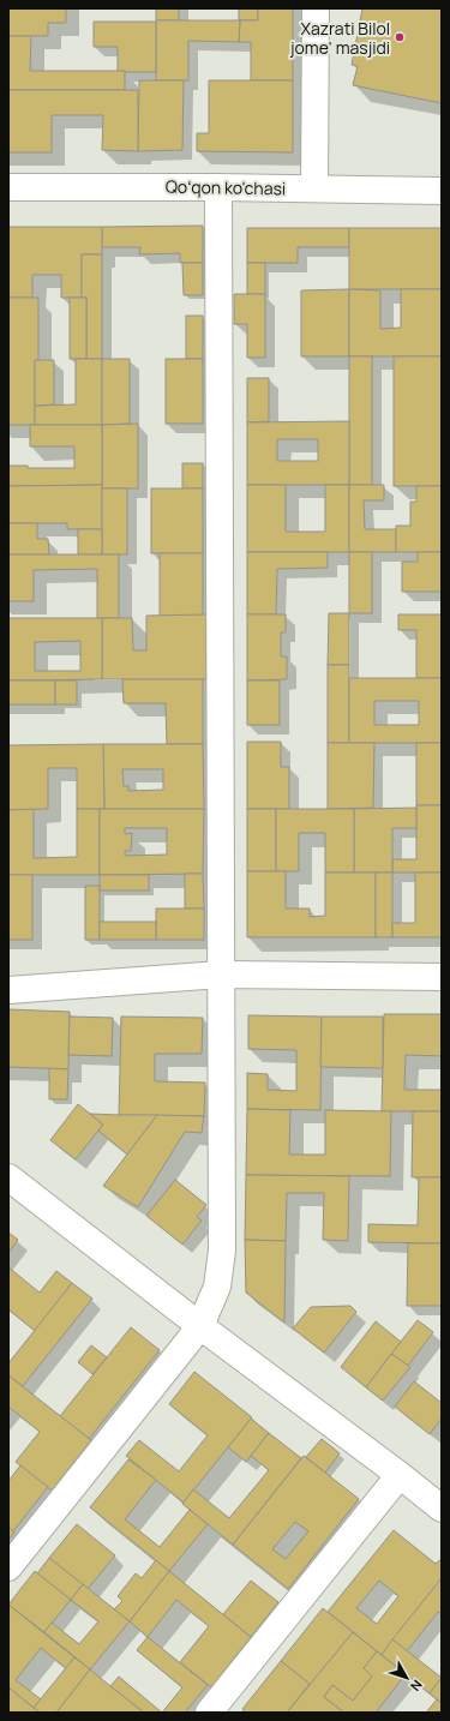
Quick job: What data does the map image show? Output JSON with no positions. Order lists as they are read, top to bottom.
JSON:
{
  "streets": {
    "street": ["Qoʻqon ko'chasi"]
  },
  "places": ["Xazrati Bilol jome' masjidi"],
  "north": "bottom right"
}
